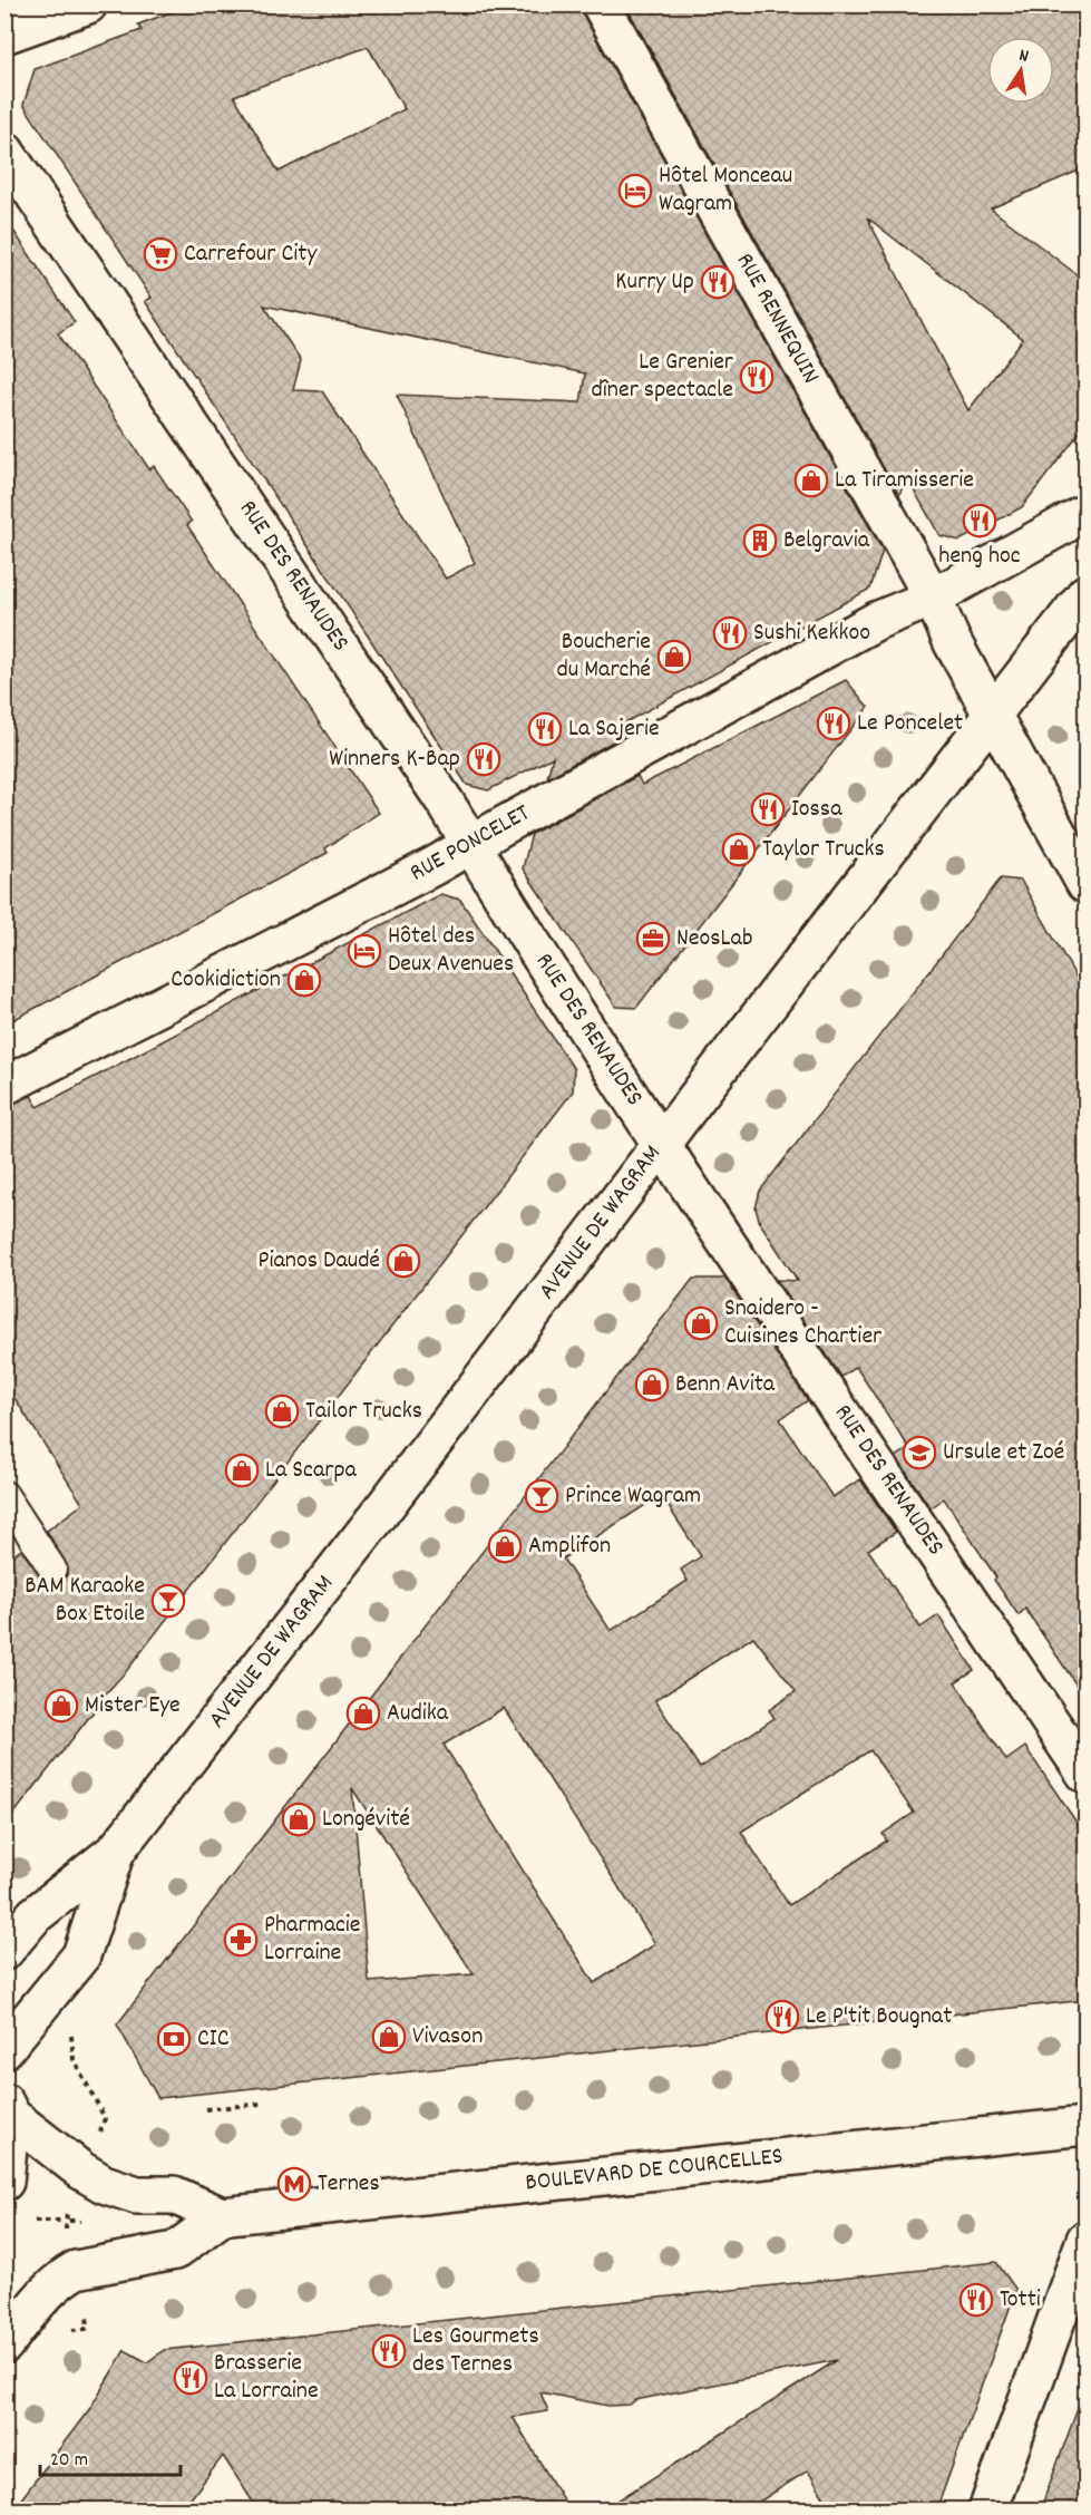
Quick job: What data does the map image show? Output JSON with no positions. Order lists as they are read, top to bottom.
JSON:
{
  "streets": {
    "street": [
      "RUE RENNEQUIN",
      "RUE DES RENAUDES",
      "RUE PONCELET",
      "AVENUE DE WAGRAM",
      "BOULEVARD DE COURCELLES"
    ]
  },
  "crossings": [
    ["RUE RENNEQUIN", "RUE PONCELET"],
    ["RUE RENNEQUIN", "AVENUE DE WAGRAM"],
    ["RUE DES RENAUDES", "RUE PONCELET"],
    ["RUE DES RENAUDES", "AVENUE DE WAGRAM"]
  ],
  "places": {
    "hotel": ["Hôtel Monceau Wagram", "Hôtel des Deux Avenues"],
    "supermarket": ["Carrefour City"],
    "restaurant": [
      "Kurry Up",
      "Le Grenier dîner spectacle",
      "heng hoc",
      "Sushi Kekkoo",
      "Le Poncelet",
      "La Sajerie",
      "Winners K-Bap",
      "Iossa",
      "Le P'tit Bougnat",
      "Totti",
      "Les Gourmets des Ternes",
      "Brasserie La Lorraine"
    ],
    "shop": [
      "La Tiramisserie",
      "Boucherie du Marché",
      "Taylor Trucks",
      "Cookidiction",
      "Pianos Daudé",
      "Snaidero - Cuisines Chartier",
      "Benn Avita",
      "Tailor Trucks",
      "La Scarpa",
      "Amplifon",
      "Mister Eye",
      "Audika",
      "Longévité",
      "Vivason"
    ],
    "building": ["Belgravia"],
    "office": ["NeosLab"],
    "school or university": ["Ursule et Zoé"],
    "bar": ["Prince Wagram", "BAM Karaoke Box Etoile"],
    "pharmacy": ["Pharmacie Lorraine"],
    "bank": ["CIC"],
    "metro station": ["Ternes"]
  },
  "scale_bar": "20 m",
  "north": "top"
}
